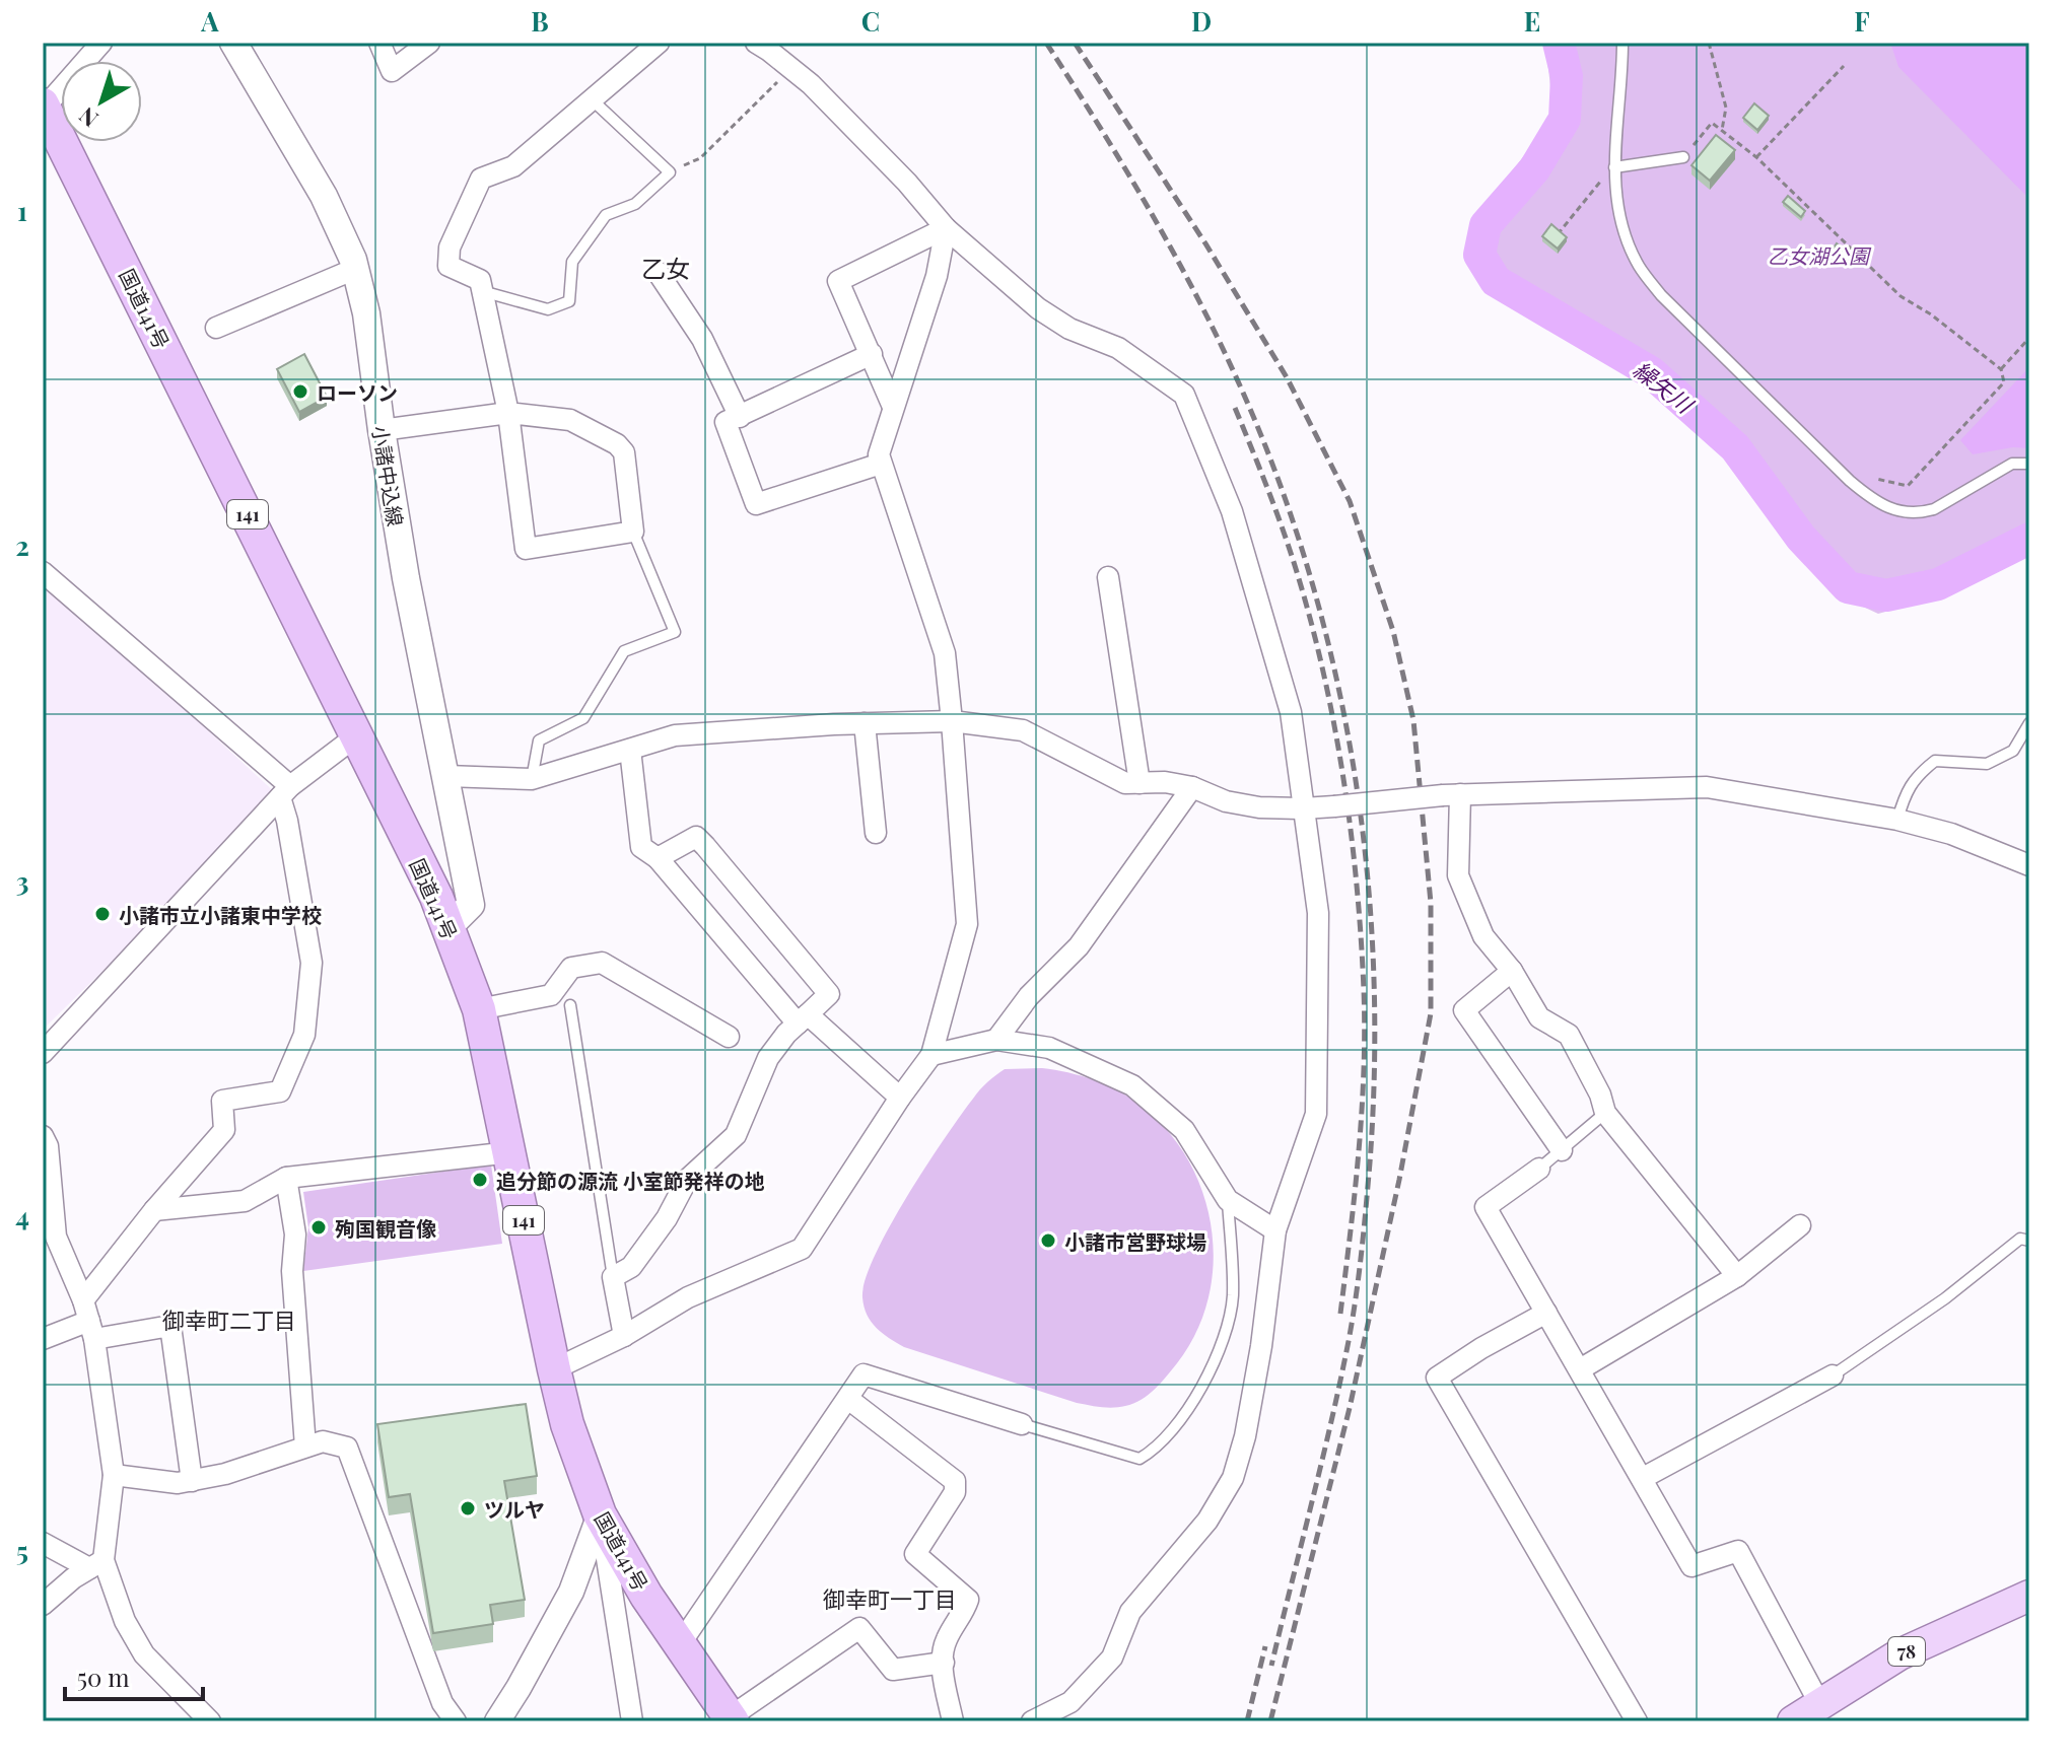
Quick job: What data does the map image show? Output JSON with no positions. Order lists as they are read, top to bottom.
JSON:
{
  "streets": {
    "highway": ["国道141号", "141"],
    "main road": ["小諸中込線", "78"]
  },
  "crossings": [
    ["国道141号", "小諸中込線"]
  ],
  "districts": ["乙女", "御幸町二丁目", "御幸町一丁目"],
  "water": ["繰矢川"],
  "parks": ["乙女湖公園"],
  "places": [
    "ローソン",
    "小諸市立小諸東中学校",
    "追分節の源流 小室節発祥の地",
    "殉国観音像",
    "小諸市営野球場",
    "ツルヤ"
  ],
  "scale_bar": "50 m",
  "north": "bottom left",
  "grid": {
    "columns": [
      "A",
      "B",
      "C",
      "D",
      "E",
      "F"
    ],
    "rows": [
      "1",
      "2",
      "3",
      "4",
      "5"
    ]
  }
}
